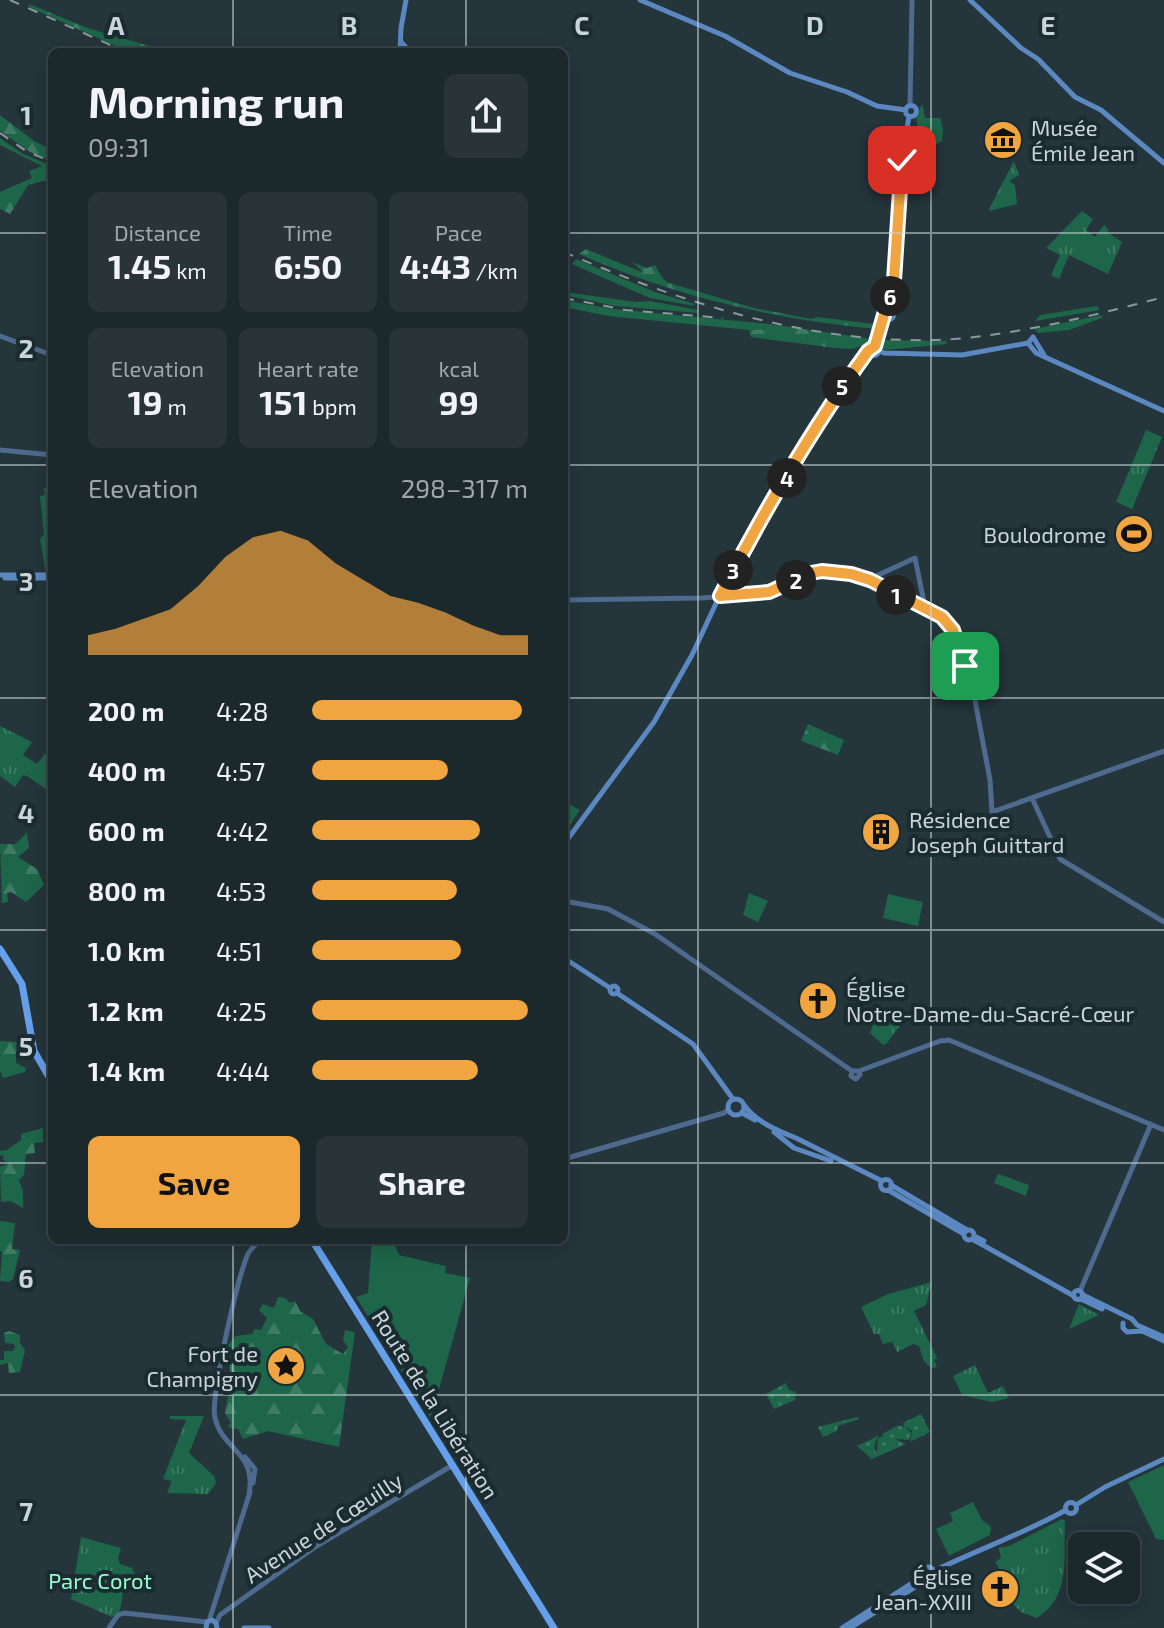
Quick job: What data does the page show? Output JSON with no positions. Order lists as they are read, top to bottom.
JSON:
{
  "streets": {
    "main road": ["Route de la Libération"],
    "street": ["Avenue de Cœuilly"]
  },
  "crossings": [
    ["Route de la Libération", "Avenue de Cœuilly"]
  ],
  "parks": ["Parc Corot"],
  "places": {
    "museum": ["Musée Émile Jean"],
    "sports": ["Boulodrome"],
    "building": ["Résidence Joseph Guittard"],
    "church": ["Église Notre-Dame-du-Sacré-Cœur", "Église Jean-XXIII"],
    "place": ["Fort de Champigny"]
  },
  "page": {
    "heading": ["Morning run", "09:31"],
    "stats": [
      ["Distance", "1.45 km"],
      ["Time", "6:50"],
      ["Pace", "4:43 /km"],
      ["Elevation", "19 m"],
      ["Heart rate", "151 bpm"],
      ["kcal", "99"]
    ],
    "pins": [
      "6",
      "5",
      "4",
      "3",
      "2",
      "1"
    ],
    "chart": ["Elevation", "298–317 m"],
    "list": [
      {
        "name": "200 m",
        "note": "4:28"
      },
      {
        "name": "400 m",
        "note": "4:57"
      },
      {
        "name": "600 m",
        "note": "4:42"
      },
      {
        "name": "800 m",
        "note": "4:53"
      },
      {
        "name": "1.0 km",
        "note": "4:51"
      },
      {
        "name": "1.2 km",
        "note": "4:25"
      },
      {
        "name": "1.4 km",
        "note": "4:44"
      }
    ],
    "buttons": ["Save", "Share"]
  },
  "grid": {
    "columns": [
      "A",
      "B",
      "C",
      "D",
      "E"
    ],
    "rows": [
      "1",
      "2",
      "3",
      "4",
      "5",
      "6",
      "7"
    ]
  }
}
